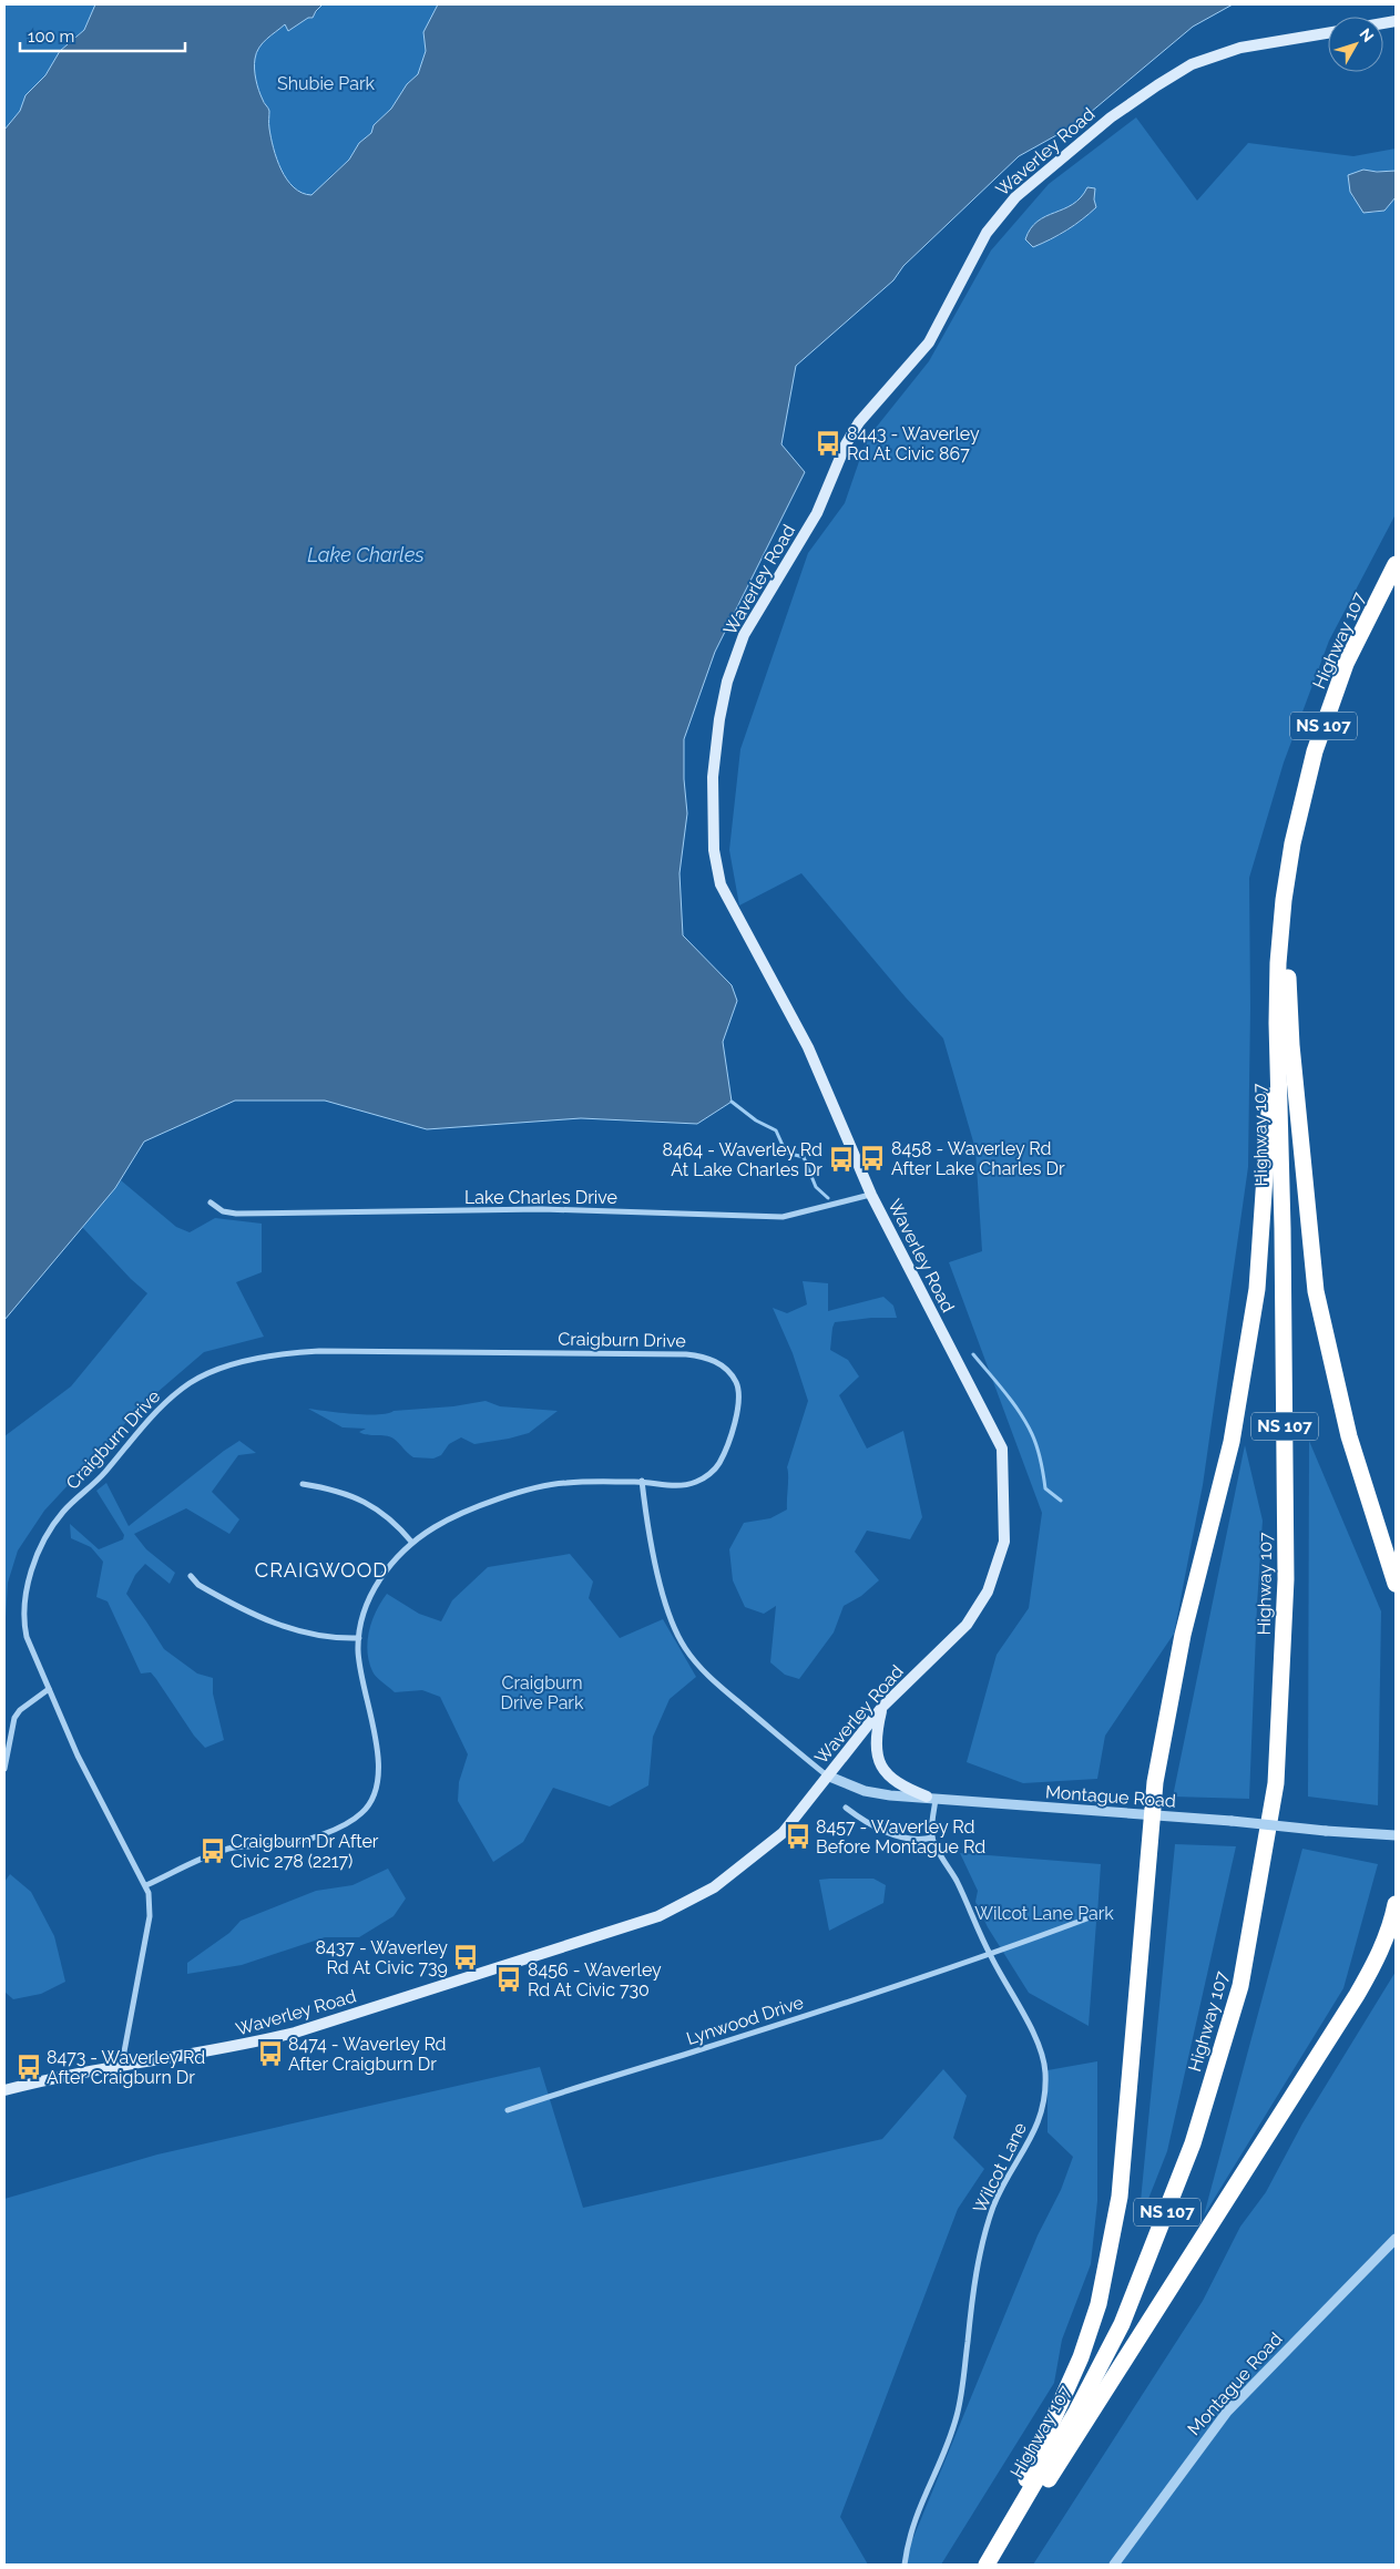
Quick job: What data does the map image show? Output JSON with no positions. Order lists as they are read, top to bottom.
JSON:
{
  "streets": {
    "highway": ["Highway 107", "NS 107"],
    "main road": ["Waverley Road"],
    "street": [
      "Lake Charles Drive",
      "Craigburn Drive",
      "Montague Road",
      "Lynwood Drive",
      "Wilcot Lane"
    ]
  },
  "crossings": [
    ["Waverley Road", "Lake Charles Drive"],
    ["Waverley Road", "Craigburn Drive"],
    ["Waverley Road", "Montague Road"],
    ["Lynwood Drive", "Wilcot Lane"]
  ],
  "districts": ["CRAIGWOOD"],
  "water": ["Lake Charles"],
  "parks": ["Shubie Park", "Craigburn Drive Park", "Wilcot Lane Park"],
  "places": {
    "bus stop": [
      "8443 - Waverley Rd At Civic 867",
      "8458 - Waverley Rd After Lake Charles Dr",
      "8464 - Waverley Rd At Lake Charles Dr",
      "8457 - Waverley Rd Before Montague Rd",
      "Craigburn Dr After Civic 278 (2217)",
      "8437 - Waverley Rd At Civic 739",
      "8456 - Waverley Rd At Civic 730",
      "8474 - Waverley Rd After Craigburn Dr",
      "8473 - Waverley Rd After Craigburn Dr"
    ]
  },
  "scale_bar": "100 m",
  "north": "top right"
}
